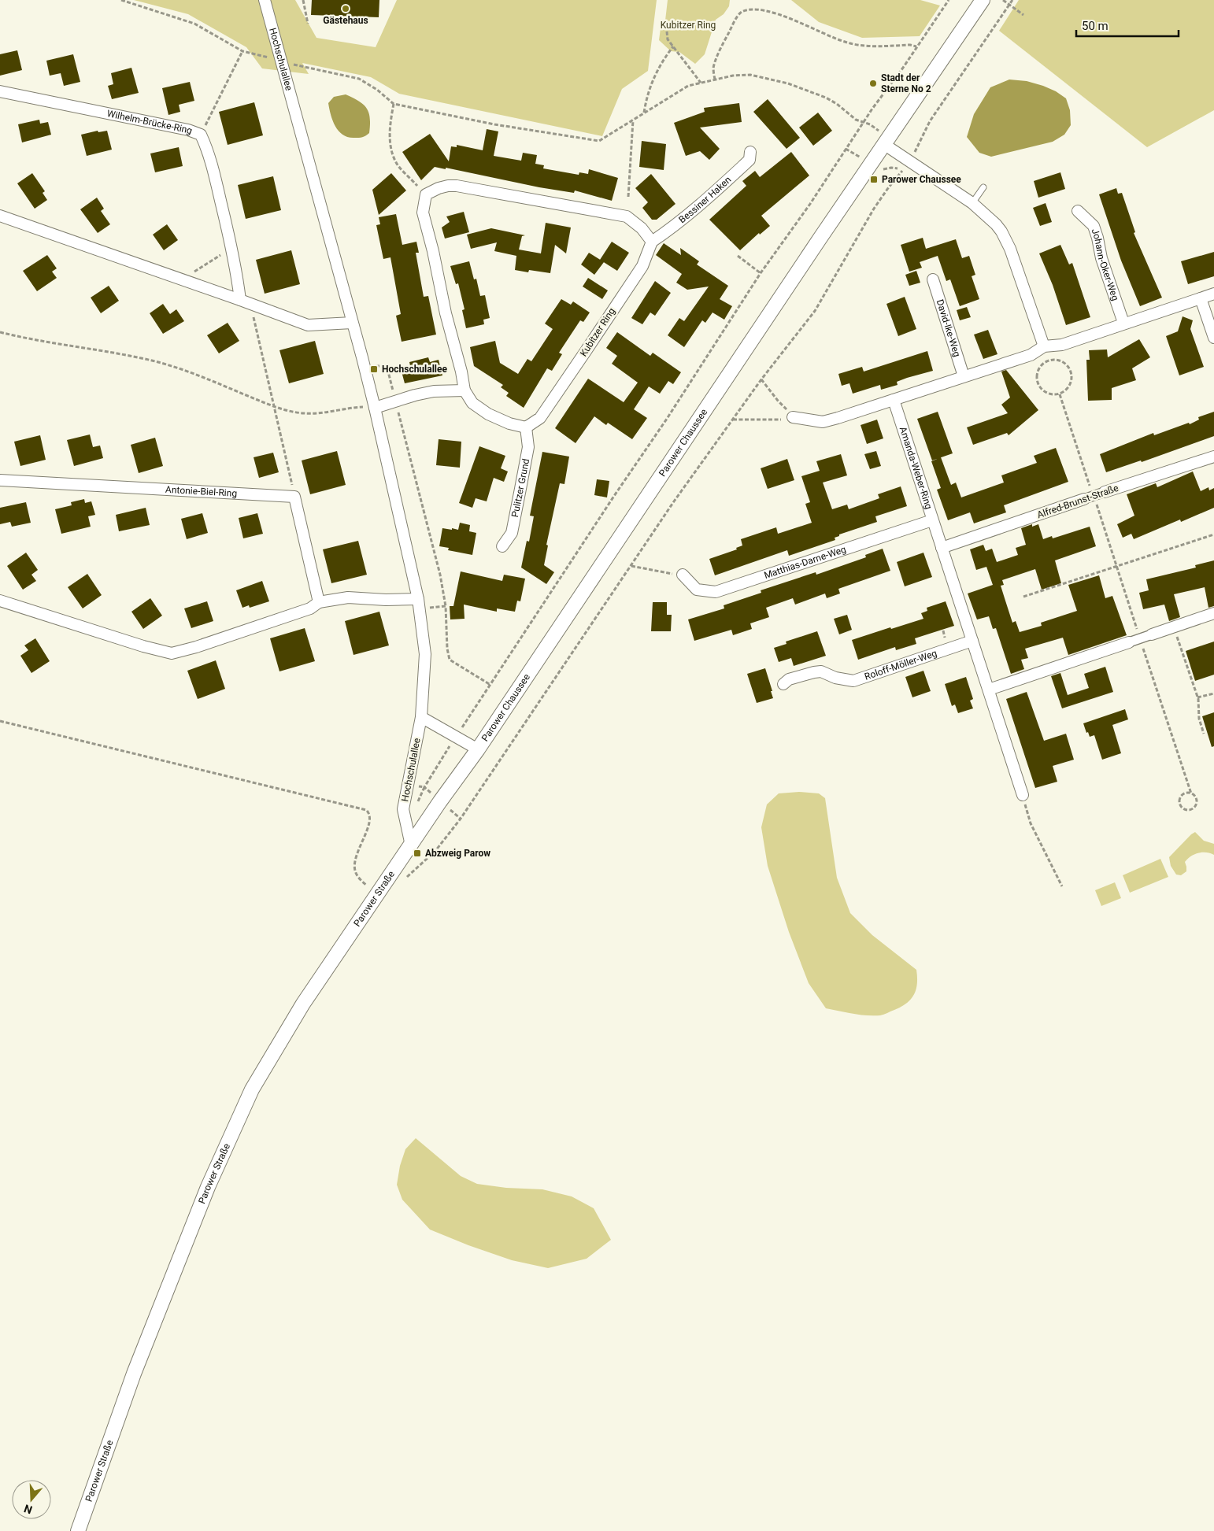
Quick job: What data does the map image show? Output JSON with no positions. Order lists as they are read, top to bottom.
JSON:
{
  "streets": {
    "street": [
      "Hochschulallee",
      "Wilhelm-Brücke-Ring",
      "Bessiner Haken",
      "Johann-Oker-Weg",
      "David-Ike-Weg",
      "Kubitzer Ring",
      "Parower Chaussee",
      "Amanda-Weber-Ring",
      "Pulitzer Grund",
      "Antonie-Biel-Ring",
      "Alfred-Brunst-Straße",
      "Matthias-Darne-Weg",
      "Roloff-Möller-Weg",
      "Parower Straße"
    ]
  },
  "crossings": [
    ["Hochschulallee", "Parower Chaussee"],
    ["Hochschulallee", "Parower Straße"],
    ["Bessiner Haken", "Kubitzer Ring"],
    ["Kubitzer Ring", "Pulitzer Grund"],
    ["Parower Chaussee", "Parower Straße"],
    ["Amanda-Weber-Ring", "Alfred-Brunst-Straße"],
    ["Amanda-Weber-Ring", "Matthias-Darne-Weg"],
    ["Amanda-Weber-Ring", "Roloff-Möller-Weg"]
  ],
  "parks": ["Kubitzer Ring"],
  "places": {
    "other": ["Gästehaus", "Stadt der Sterne No 2"],
    "transit": ["Parower Chaussee", "Hochschulallee", "Abzweig Parow"]
  },
  "scale_bar": "50 m",
  "north": "bottom"
}
